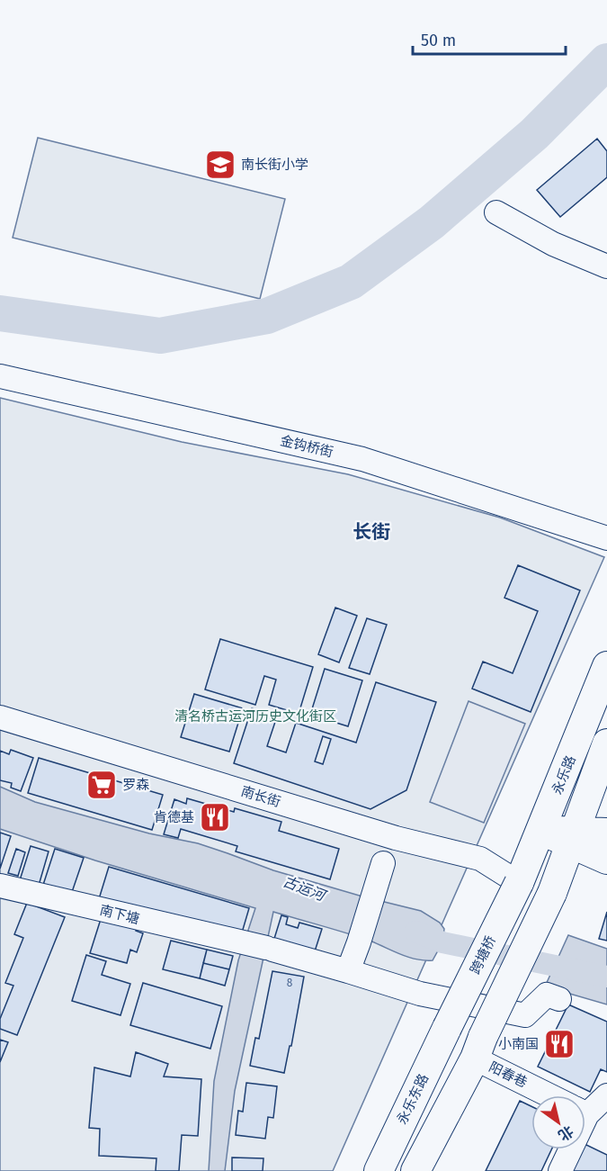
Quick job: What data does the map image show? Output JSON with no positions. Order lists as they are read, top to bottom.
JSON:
{
  "streets": {
    "main road": ["永乐路", "跨塘桥", "永乐东路"],
    "street": [
      "金钩桥街",
      "南长街",
      "南下塘",
      "阳春巷"
    ]
  },
  "crossings": [
    ["永乐路", "南长街"],
    ["永乐路", "跨塘桥"],
    ["南长街", "跨塘桥"],
    ["跨塘桥", "永乐东路"]
  ],
  "districts": ["长街"],
  "water": ["古运河"],
  "parks": ["清名桥古运河历史文化街区"],
  "places": {
    "school or university": ["南长街小学"],
    "supermarket": ["罗森"],
    "restaurant": ["肯德基", "小南国"]
  },
  "house_numbers": ["8"],
  "scale_bar": "50 m",
  "north": "bottom right"
}
